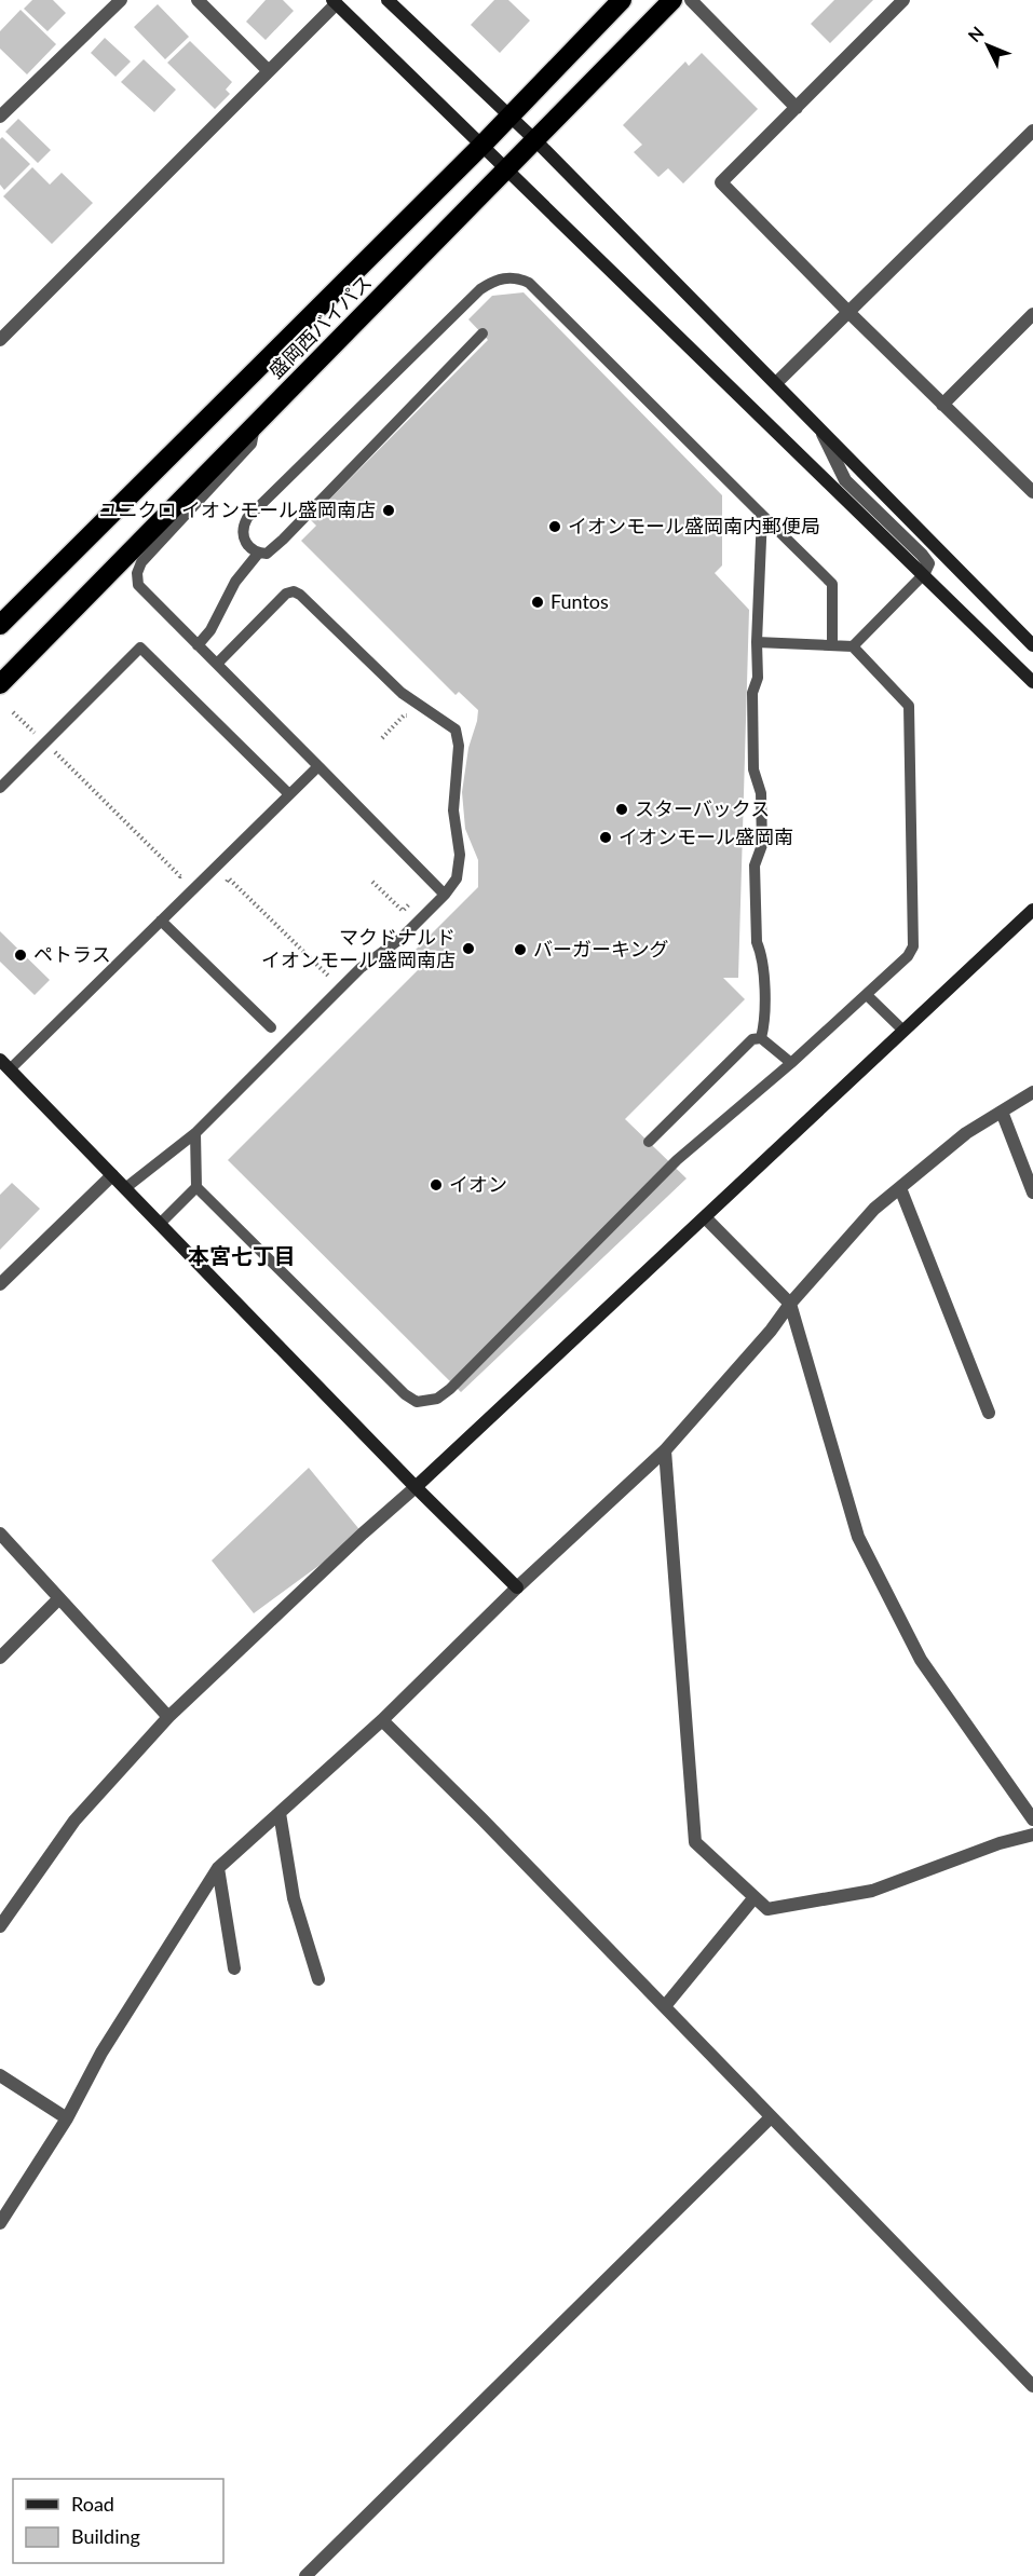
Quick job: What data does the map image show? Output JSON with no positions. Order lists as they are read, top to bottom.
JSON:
{
  "streets": {
    "highway": ["盛岡西バイパス"]
  },
  "districts": ["本宮七丁目"],
  "places": [
    "ユニクロ イオンモール盛岡南店",
    "イオンモール盛岡南内郵便局",
    "Funtos",
    "スターバックス",
    "イオンモール盛岡南",
    "マクドナルド イオンモール盛岡南店",
    "バーガーキング",
    "ペトラス",
    "イオン"
  ],
  "legend": ["Road", "Building"],
  "north": "top left"
}
